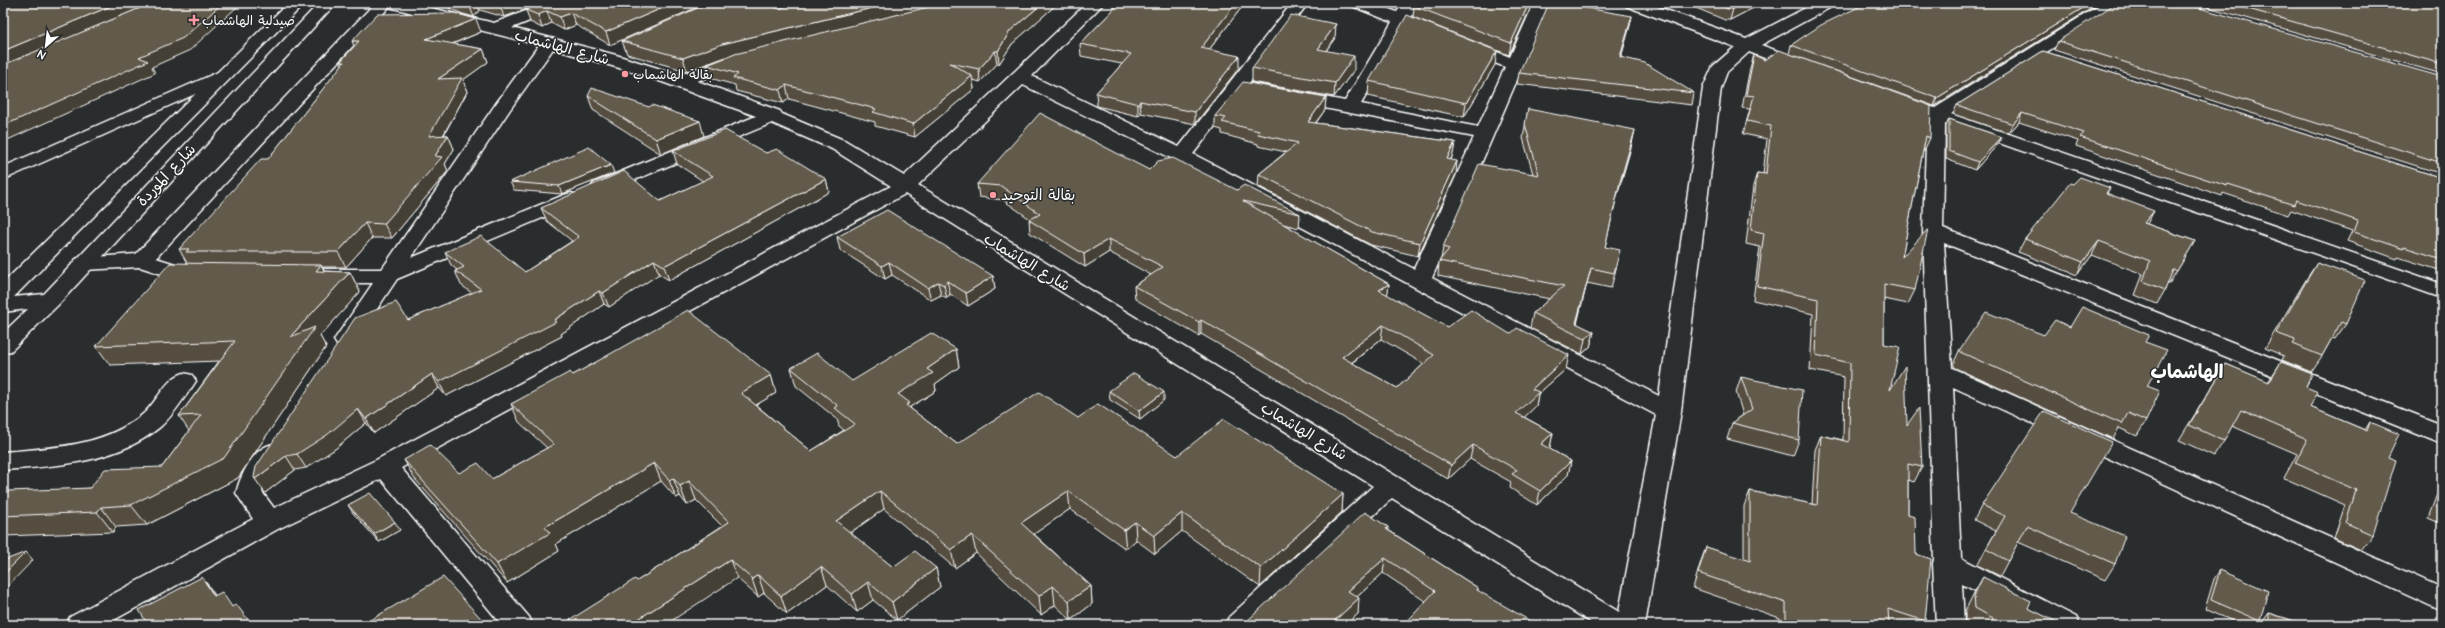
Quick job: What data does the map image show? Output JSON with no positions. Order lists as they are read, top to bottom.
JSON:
{
  "streets": {
    "street": ["شارع الهاشماب", "شارع الموردة"]
  },
  "districts": ["الهاشماب"],
  "places": {
    "health": ["صيدلية الهاشماب"],
    "other": ["بقالة الهاشماب", "بقالة التوحيد"]
  },
  "north": "bottom left"
}
